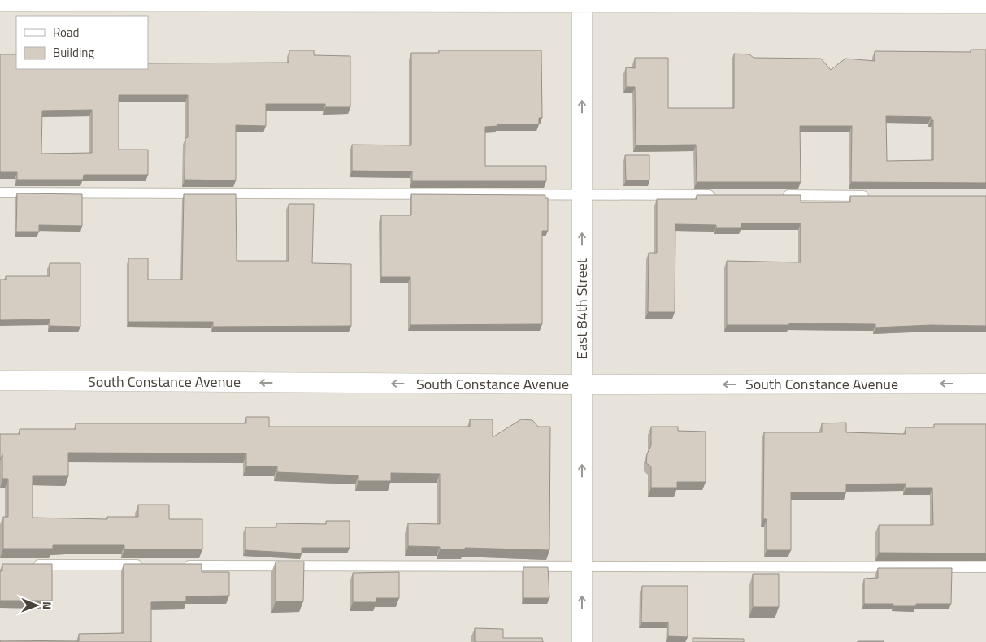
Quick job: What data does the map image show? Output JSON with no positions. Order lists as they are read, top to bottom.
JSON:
{
  "streets": {
    "street": ["East 84th Street", "South Constance Avenue"]
  },
  "crossings": [
    ["East 84th Street", "South Constance Avenue"]
  ],
  "one_way": ["East 84th Street", "South Constance Avenue"],
  "legend": ["Road", "Building"],
  "north": "right"
}
